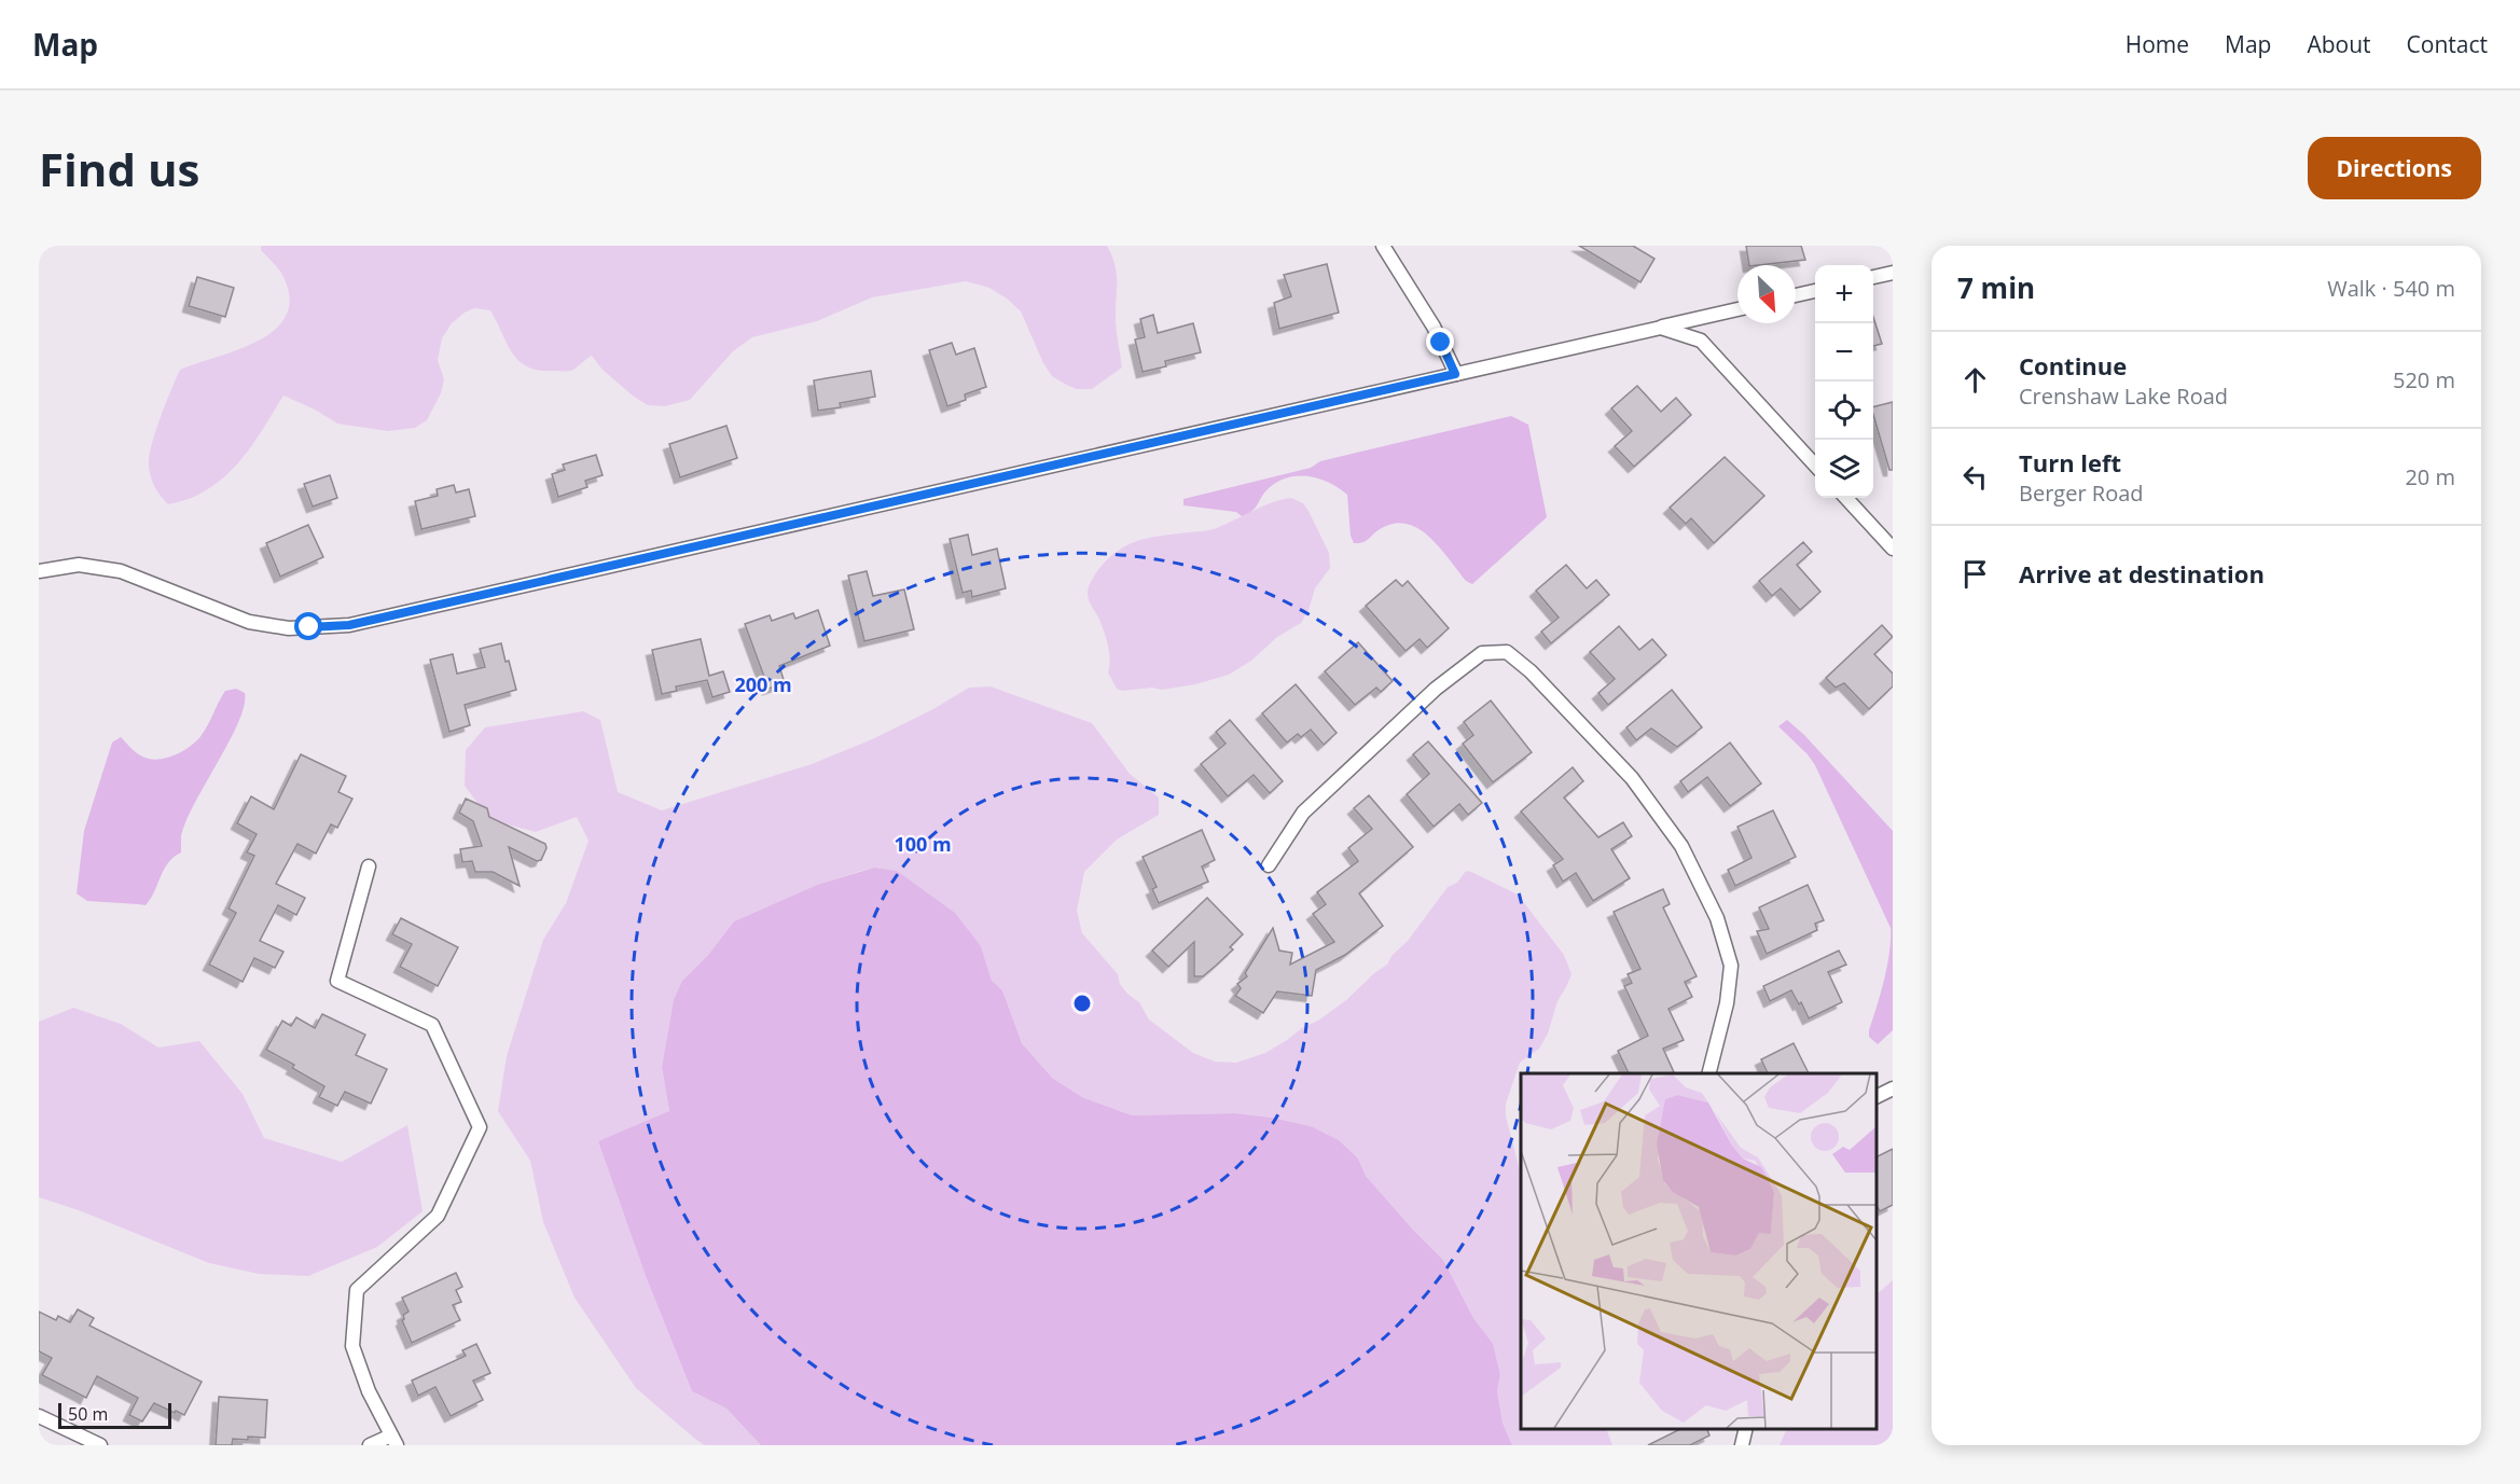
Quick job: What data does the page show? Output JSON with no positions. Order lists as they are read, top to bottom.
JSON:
{
  "scale_bar": "50 m",
  "north": "bottom right",
  "page": {
    "header": "Map",
    "nav": [
      "Home",
      "Map",
      "About",
      "Contact"
    ],
    "buttons": "Directions",
    "title": "Find us",
    "heading": ["7 min", "Walk · 540 m"],
    "map_buttons": ["+", "−"],
    "list": [
      ["Continue", "Crenshaw Lake Road", "520 m"],
      ["Turn left", "Berger Road", "20 m"],
      "Arrive at destination"
    ],
    "scale": "50 m"
  },
  "rings": ["200 m", "100 m"]
}
